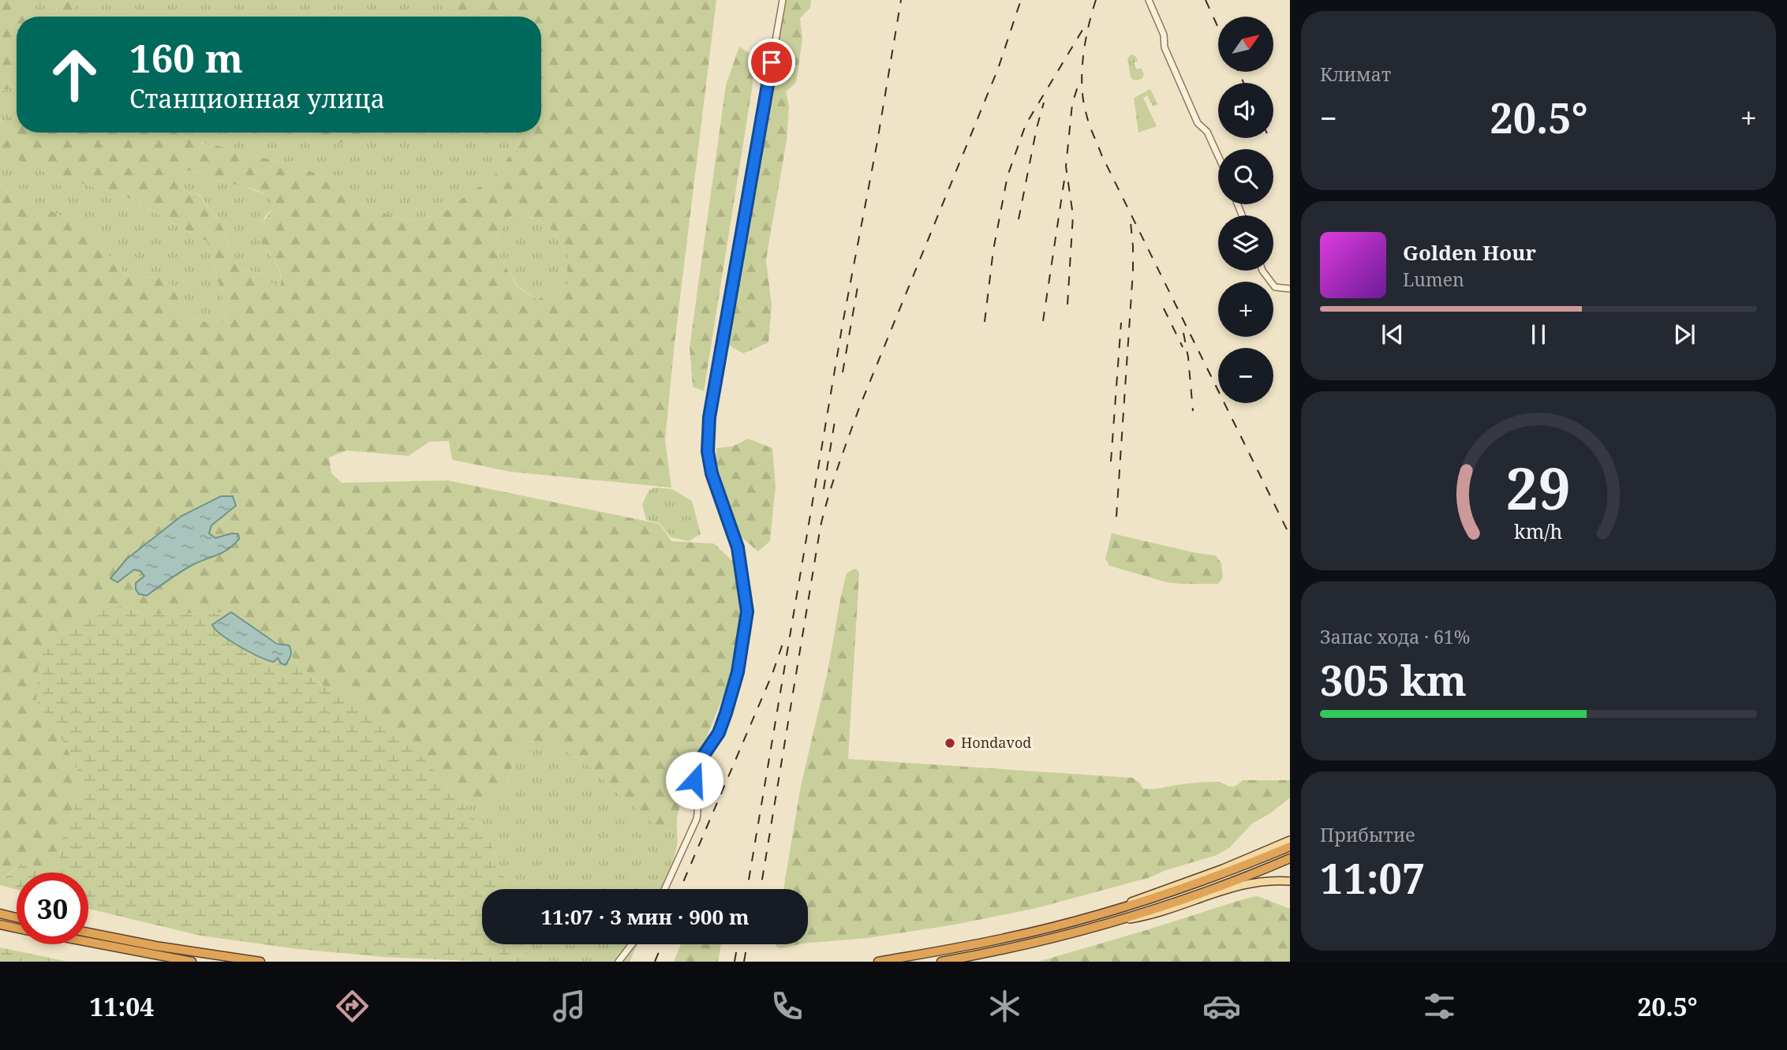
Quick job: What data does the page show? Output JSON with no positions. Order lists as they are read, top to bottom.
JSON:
{
  "places": ["Hondavod"],
  "north": "top right",
  "page": {
    "tile": [
      "Климат",
      ["Запас хода · 61%", "305 km"],
      ["Прибытие", "11:07"]
    ],
    "map_buttons": ["+", "−"],
    "turn": ["160 m", "Станционная улица"],
    "heat": ["−", "20.5°", "+"],
    "song": ["Golden Hour", "Lumen"],
    "limit": "30",
    "trip": "11:07 · 3 мин · 900 m",
    "tabs": ["11:04", "20.5°"],
    "gauge": ["29", "km/h"]
  }
}
